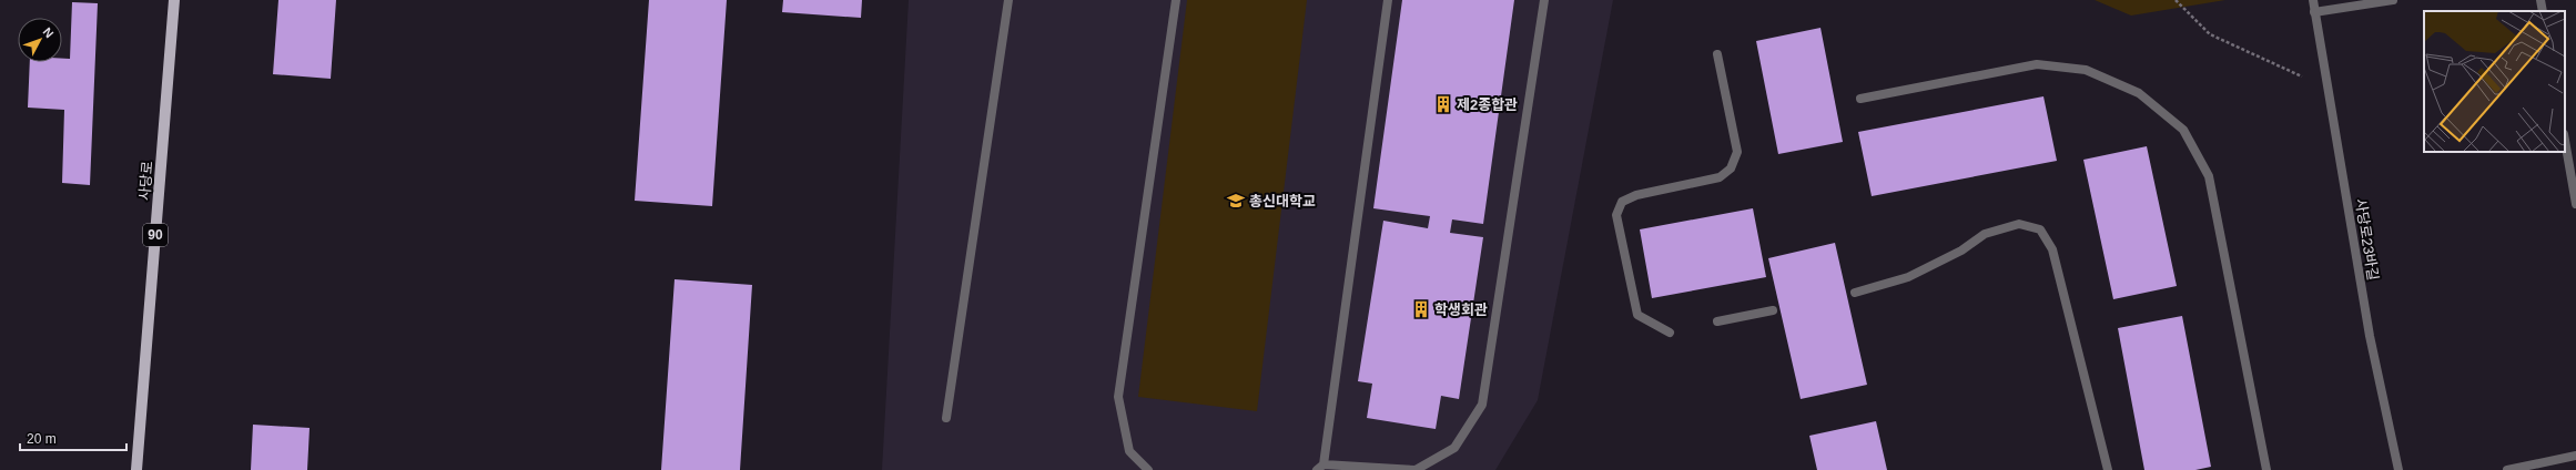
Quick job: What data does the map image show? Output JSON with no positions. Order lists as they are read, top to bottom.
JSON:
{
  "streets": {
    "main road": ["사당로", "90"],
    "street": ["사당로23바길"]
  },
  "places": {
    "building": ["제2종합관", "학생회관"],
    "school or university": ["총신대학교"]
  },
  "scale_bar": "20 m",
  "north": "top right"
}
